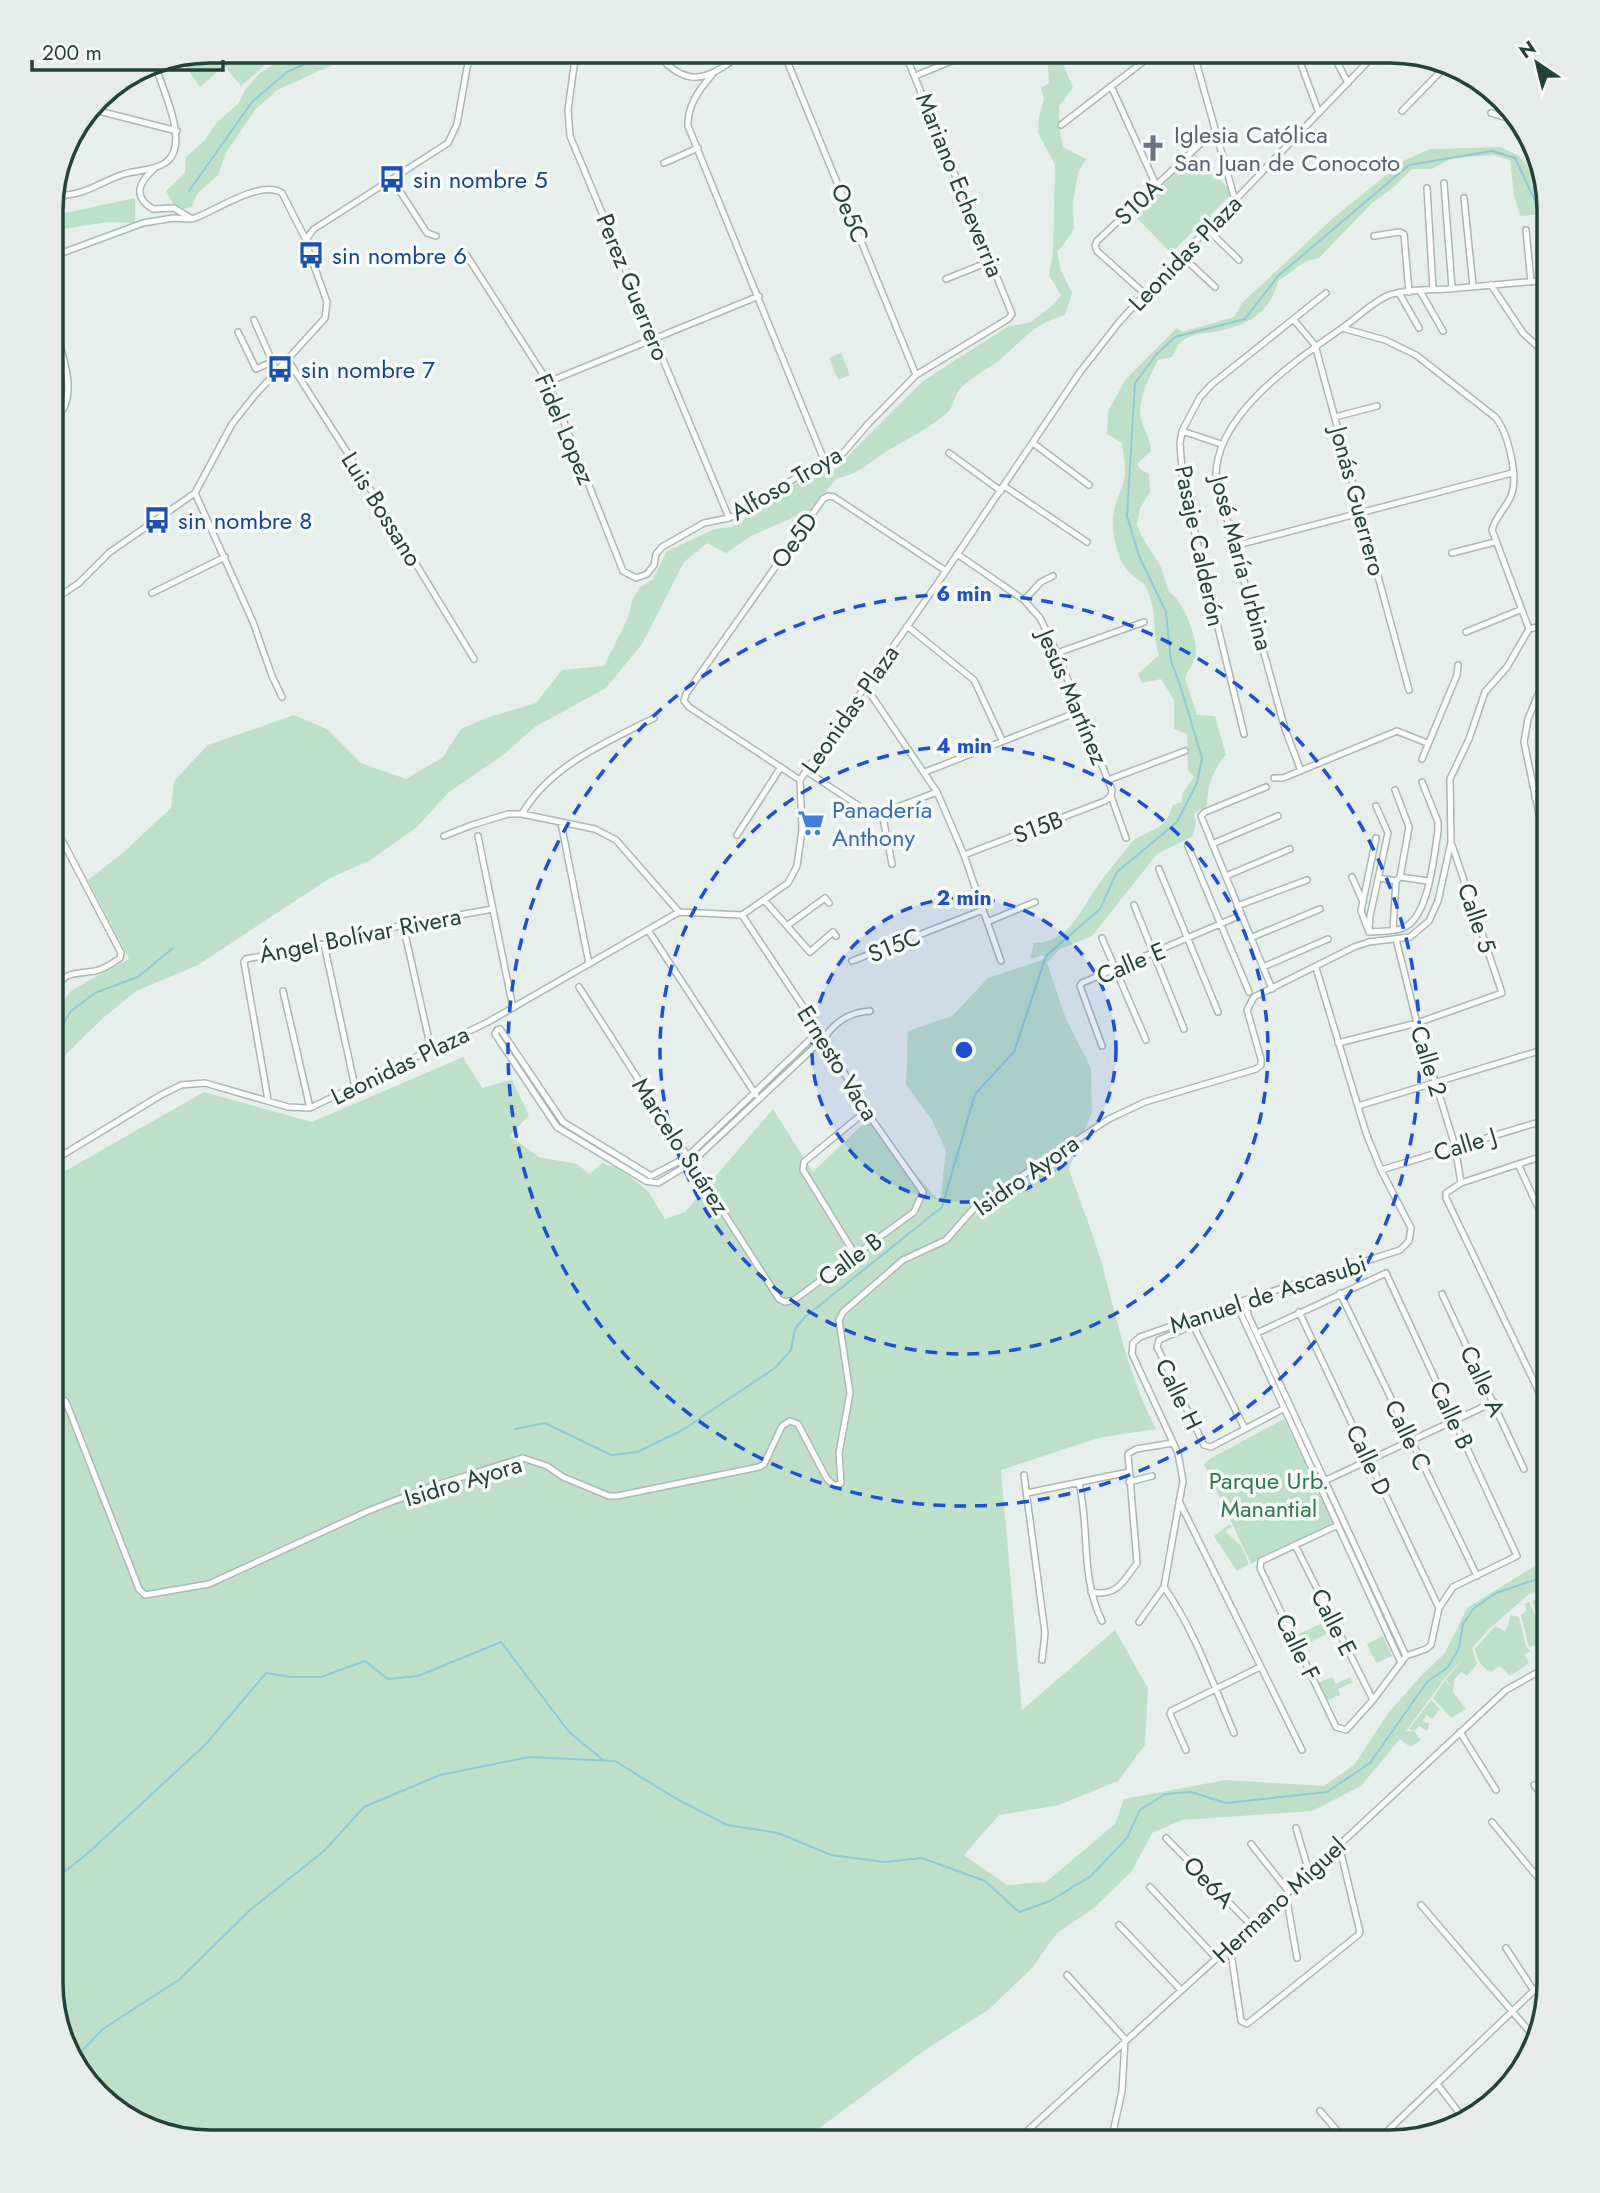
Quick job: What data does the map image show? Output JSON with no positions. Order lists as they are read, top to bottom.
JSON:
{
  "streets": {
    "street": [
      "Mariano Echeverria",
      "S10A",
      "Oe5C",
      "Leonidas Plaza",
      "Perez Guerrero",
      "Fidel Lopez",
      "Alfoso Troya",
      "Jonás Guerrero",
      "Luis Bossano",
      "Oe5D",
      "Pasaje Calderón",
      "José María Urbina",
      "Jesús Martínez",
      "S15B",
      "Calle 5",
      "Ángel Bolívar Rivera",
      "S15C",
      "Calle E",
      "Calle 2",
      "Ernesto Vaca",
      "Calle J",
      "Marcelo Suárez",
      "Isidro Ayora",
      "Calle B",
      "Manuel de Ascasubi",
      "Calle A",
      "Calle H",
      "Calle C",
      "Calle D",
      "Calle F",
      "Oe6A",
      "Hermano Miguel"
    ]
  },
  "crossings": [
    ["Mariano Echeverria", "Alfoso Troya"],
    ["S10A", "Leonidas Plaza"],
    ["Oe5C", "Alfoso Troya"],
    ["Leonidas Plaza", "Oe5D"],
    ["Leonidas Plaza", "Jesús Martínez"],
    ["Leonidas Plaza", "Ángel Bolívar Rivera"],
    ["Leonidas Plaza", "Ernesto Vaca"],
    ["Perez Guerrero", "Alfoso Troya"],
    ["Fidel Lopez", "Alfoso Troya"],
    ["Jonás Guerrero", "Pasaje Calderón"],
    ["Jonás Guerrero", "José María Urbina"],
    ["Jesús Martínez", "S15B"],
    ["Calle 5", "Calle 2"],
    ["Calle 5", "Isidro Ayora"],
    ["Calle E", "Calle F"],
    ["Calle 2", "Calle J"],
    ["Calle 2", "Isidro Ayora"],
    ["Ernesto Vaca", "Calle B"],
    ["Calle J", "Manuel de Ascasubi"],
    ["Marcelo Suárez", "Calle B"],
    ["Isidro Ayora", "Manuel de Ascasubi"],
    ["Calle B", "Calle C"],
    ["Oe6A", "Hermano Miguel"]
  ],
  "parks": ["Parque Urb. Manantial"],
  "places": {
    "church": ["Iglesia Católica San Juan de Conocoto"],
    "bus stop": [
      "sin nombre 5",
      "sin nombre 6",
      "sin nombre 7",
      "sin nombre 8"
    ],
    "supermarket": ["Panadería Anthony"]
  },
  "scale_bar": "200 m",
  "north": "top left",
  "rings": ["6 min", "4 min", "2 min"]
}
